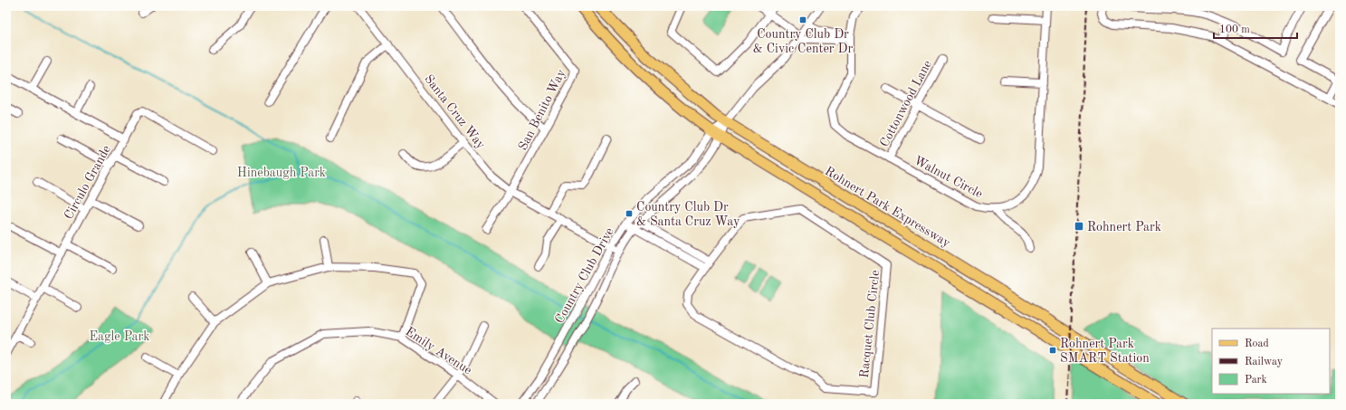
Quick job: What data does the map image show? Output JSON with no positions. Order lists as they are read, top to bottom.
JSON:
{
  "streets": {
    "main road": ["Rohnert Park Expressway"],
    "street": [
      "Cottonwood Lane",
      "San Benito Way",
      "Santa Cruz Way",
      "Walnut Circle",
      "Circulo Grande",
      "Country Club Drive",
      "Racquet Club Circle",
      "Emily Avenue"
    ]
  },
  "crossings": [
    ["Cottonwood Lane", "Walnut Circle"],
    ["San Benito Way", "Santa Cruz Way"],
    ["Santa Cruz Way", "Country Club Drive"],
    ["Rohnert Park Expressway", "Country Club Drive"]
  ],
  "parks": ["Hinebaugh Park", "Eagle Park"],
  "places": {
    "transit": [
      "Country Club Dr & Civic Center Dr",
      "Country Club Dr & Santa Cruz Way",
      "Rohnert Park",
      "Rohnert Park SMART Station"
    ]
  },
  "legend": ["Road", "Railway", "Park"],
  "scale_bar": "100 m"
}
